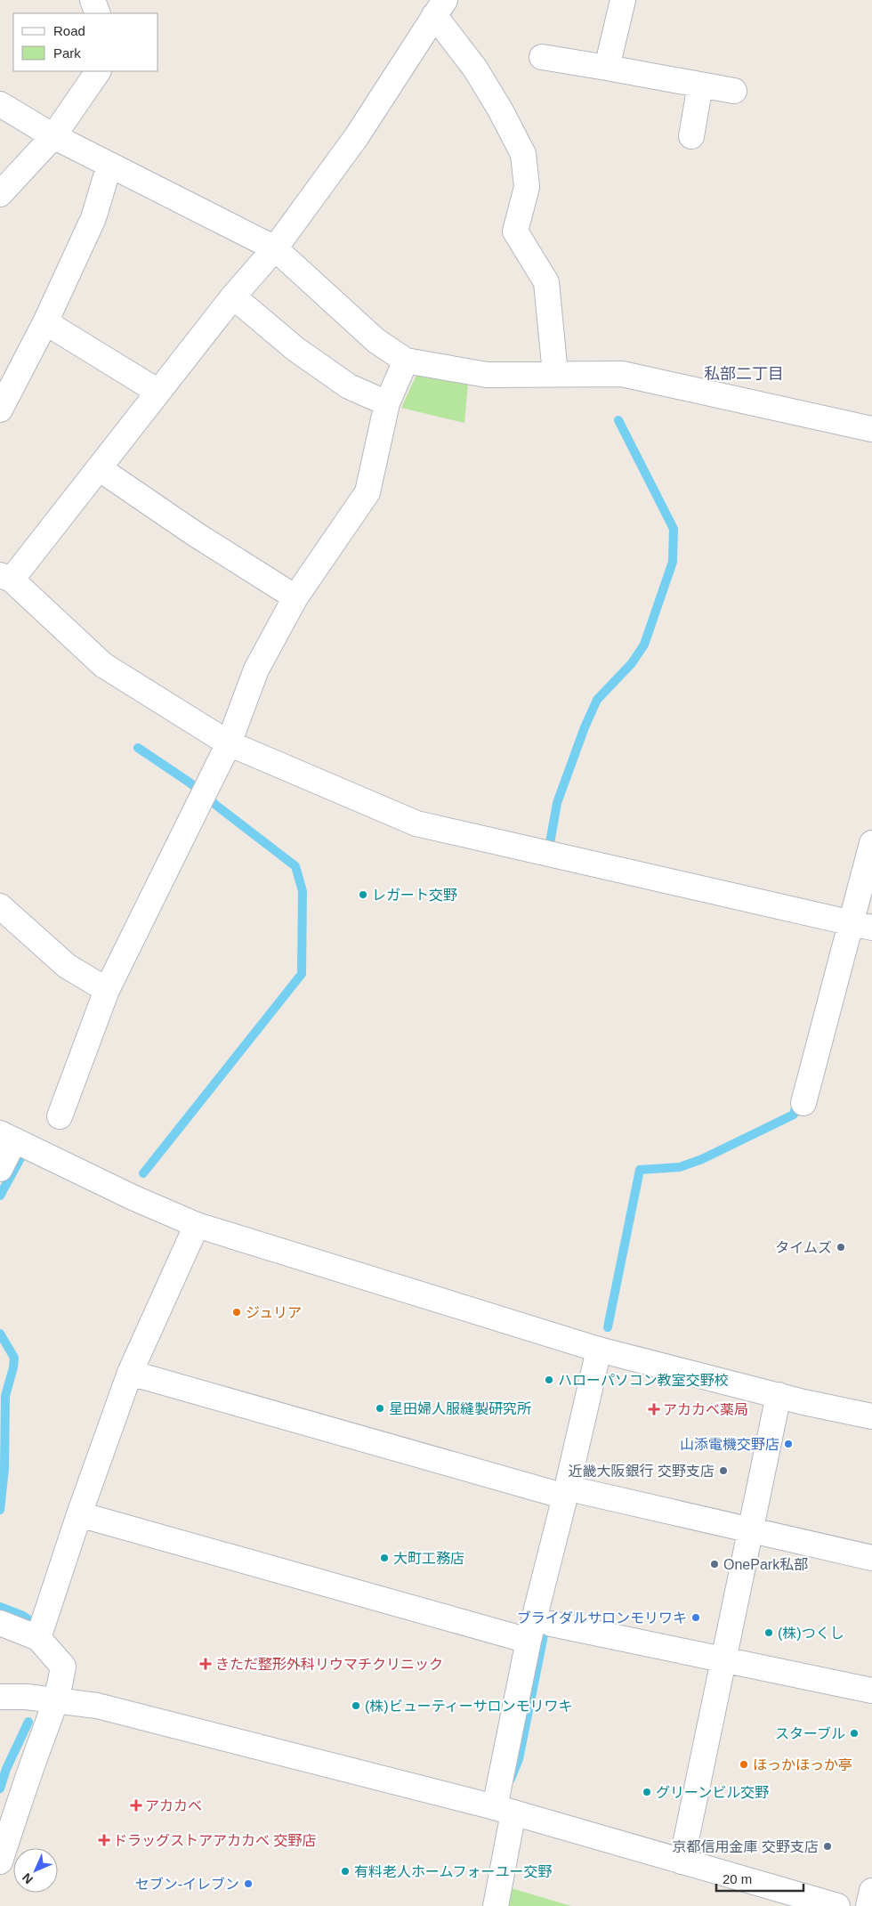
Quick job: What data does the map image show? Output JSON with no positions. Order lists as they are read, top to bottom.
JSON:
{
  "districts": ["私部二丁目"],
  "places": {
    "other": [
      "レガート交野",
      "タイムズ",
      "ジュリア",
      "ハローパソコン教室交野校",
      "星田婦人服縫製研究所",
      "山添電機交野店",
      "近畿大阪銀行 交野支店",
      "大町工務店",
      "OnePark私部",
      "ブライダルサロンモリワキ",
      "(株)つくし",
      "(株)ビューティーサロンモリワキ",
      "スターブル",
      "ほっかほっか亭",
      "グリーンビル交野",
      "京都信用金庫 交野支店",
      "有料老人ホームフォーユー交野",
      "セブン-イレブン"
    ],
    "health": [
      "アカカベ薬局",
      "きただ整形外科リウマチクリニック",
      "アカカベ",
      "ドラッグストアアカカベ 交野店"
    ]
  },
  "legend": ["Road", "Park"],
  "scale_bar": "20 m",
  "north": "bottom left"
}
